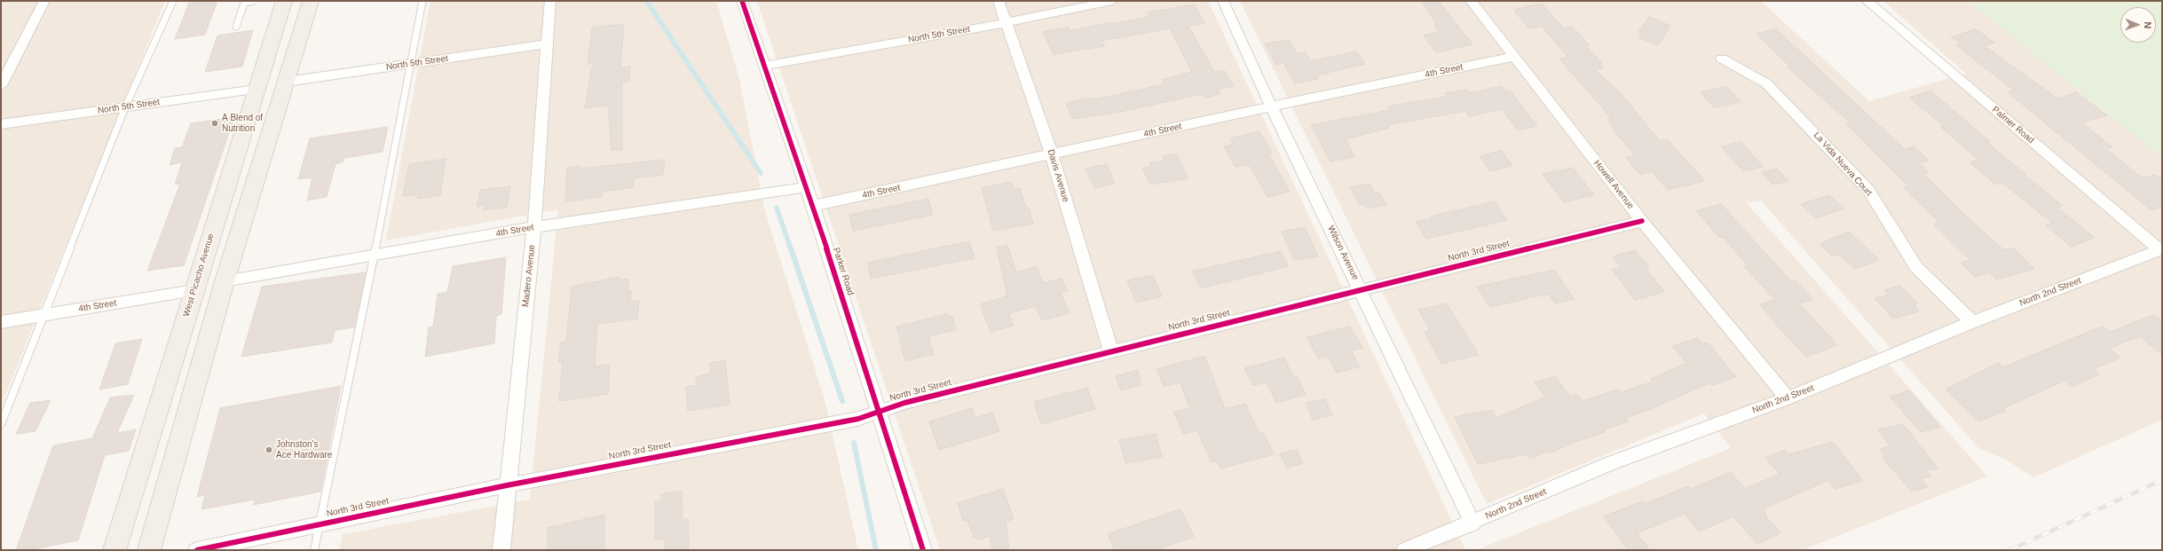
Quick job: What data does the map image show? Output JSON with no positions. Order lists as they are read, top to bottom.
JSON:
{
  "streets": {
    "main road": ["West Picacho Avenue"],
    "street": [
      "North 5th Street",
      "4th Street",
      "Palmer Road",
      "La Vida Nueva Court",
      "Davis Avenue",
      "Howell Avenue",
      "North 3rd Street",
      "Wilson Avenue",
      "Parker Road",
      "Madero Avenue",
      "North 2nd Street"
    ]
  },
  "crossings": [
    ["North 5th Street", "Davis Avenue"],
    ["North 5th Street", "Parker Road"],
    ["North 5th Street", "West Picacho Avenue"],
    ["North 5th Street", "Madero Avenue"],
    ["4th Street", "Davis Avenue"],
    ["4th Street", "Howell Avenue"],
    ["4th Street", "Wilson Avenue"],
    ["4th Street", "Parker Road"],
    ["4th Street", "West Picacho Avenue"],
    ["4th Street", "Madero Avenue"],
    ["Palmer Road", "North 2nd Street"],
    ["La Vida Nueva Court", "North 2nd Street"],
    ["Davis Avenue", "North 3rd Street"],
    ["Howell Avenue", "North 3rd Street"],
    ["Howell Avenue", "North 2nd Street"],
    ["North 3rd Street", "Wilson Avenue"],
    ["North 3rd Street", "Parker Road"],
    ["North 3rd Street", "Madero Avenue"],
    ["Wilson Avenue", "North 2nd Street"]
  ],
  "places": ["A Blend of Nutrition", "Johnston's Ace Hardware"],
  "north": "right"
}
